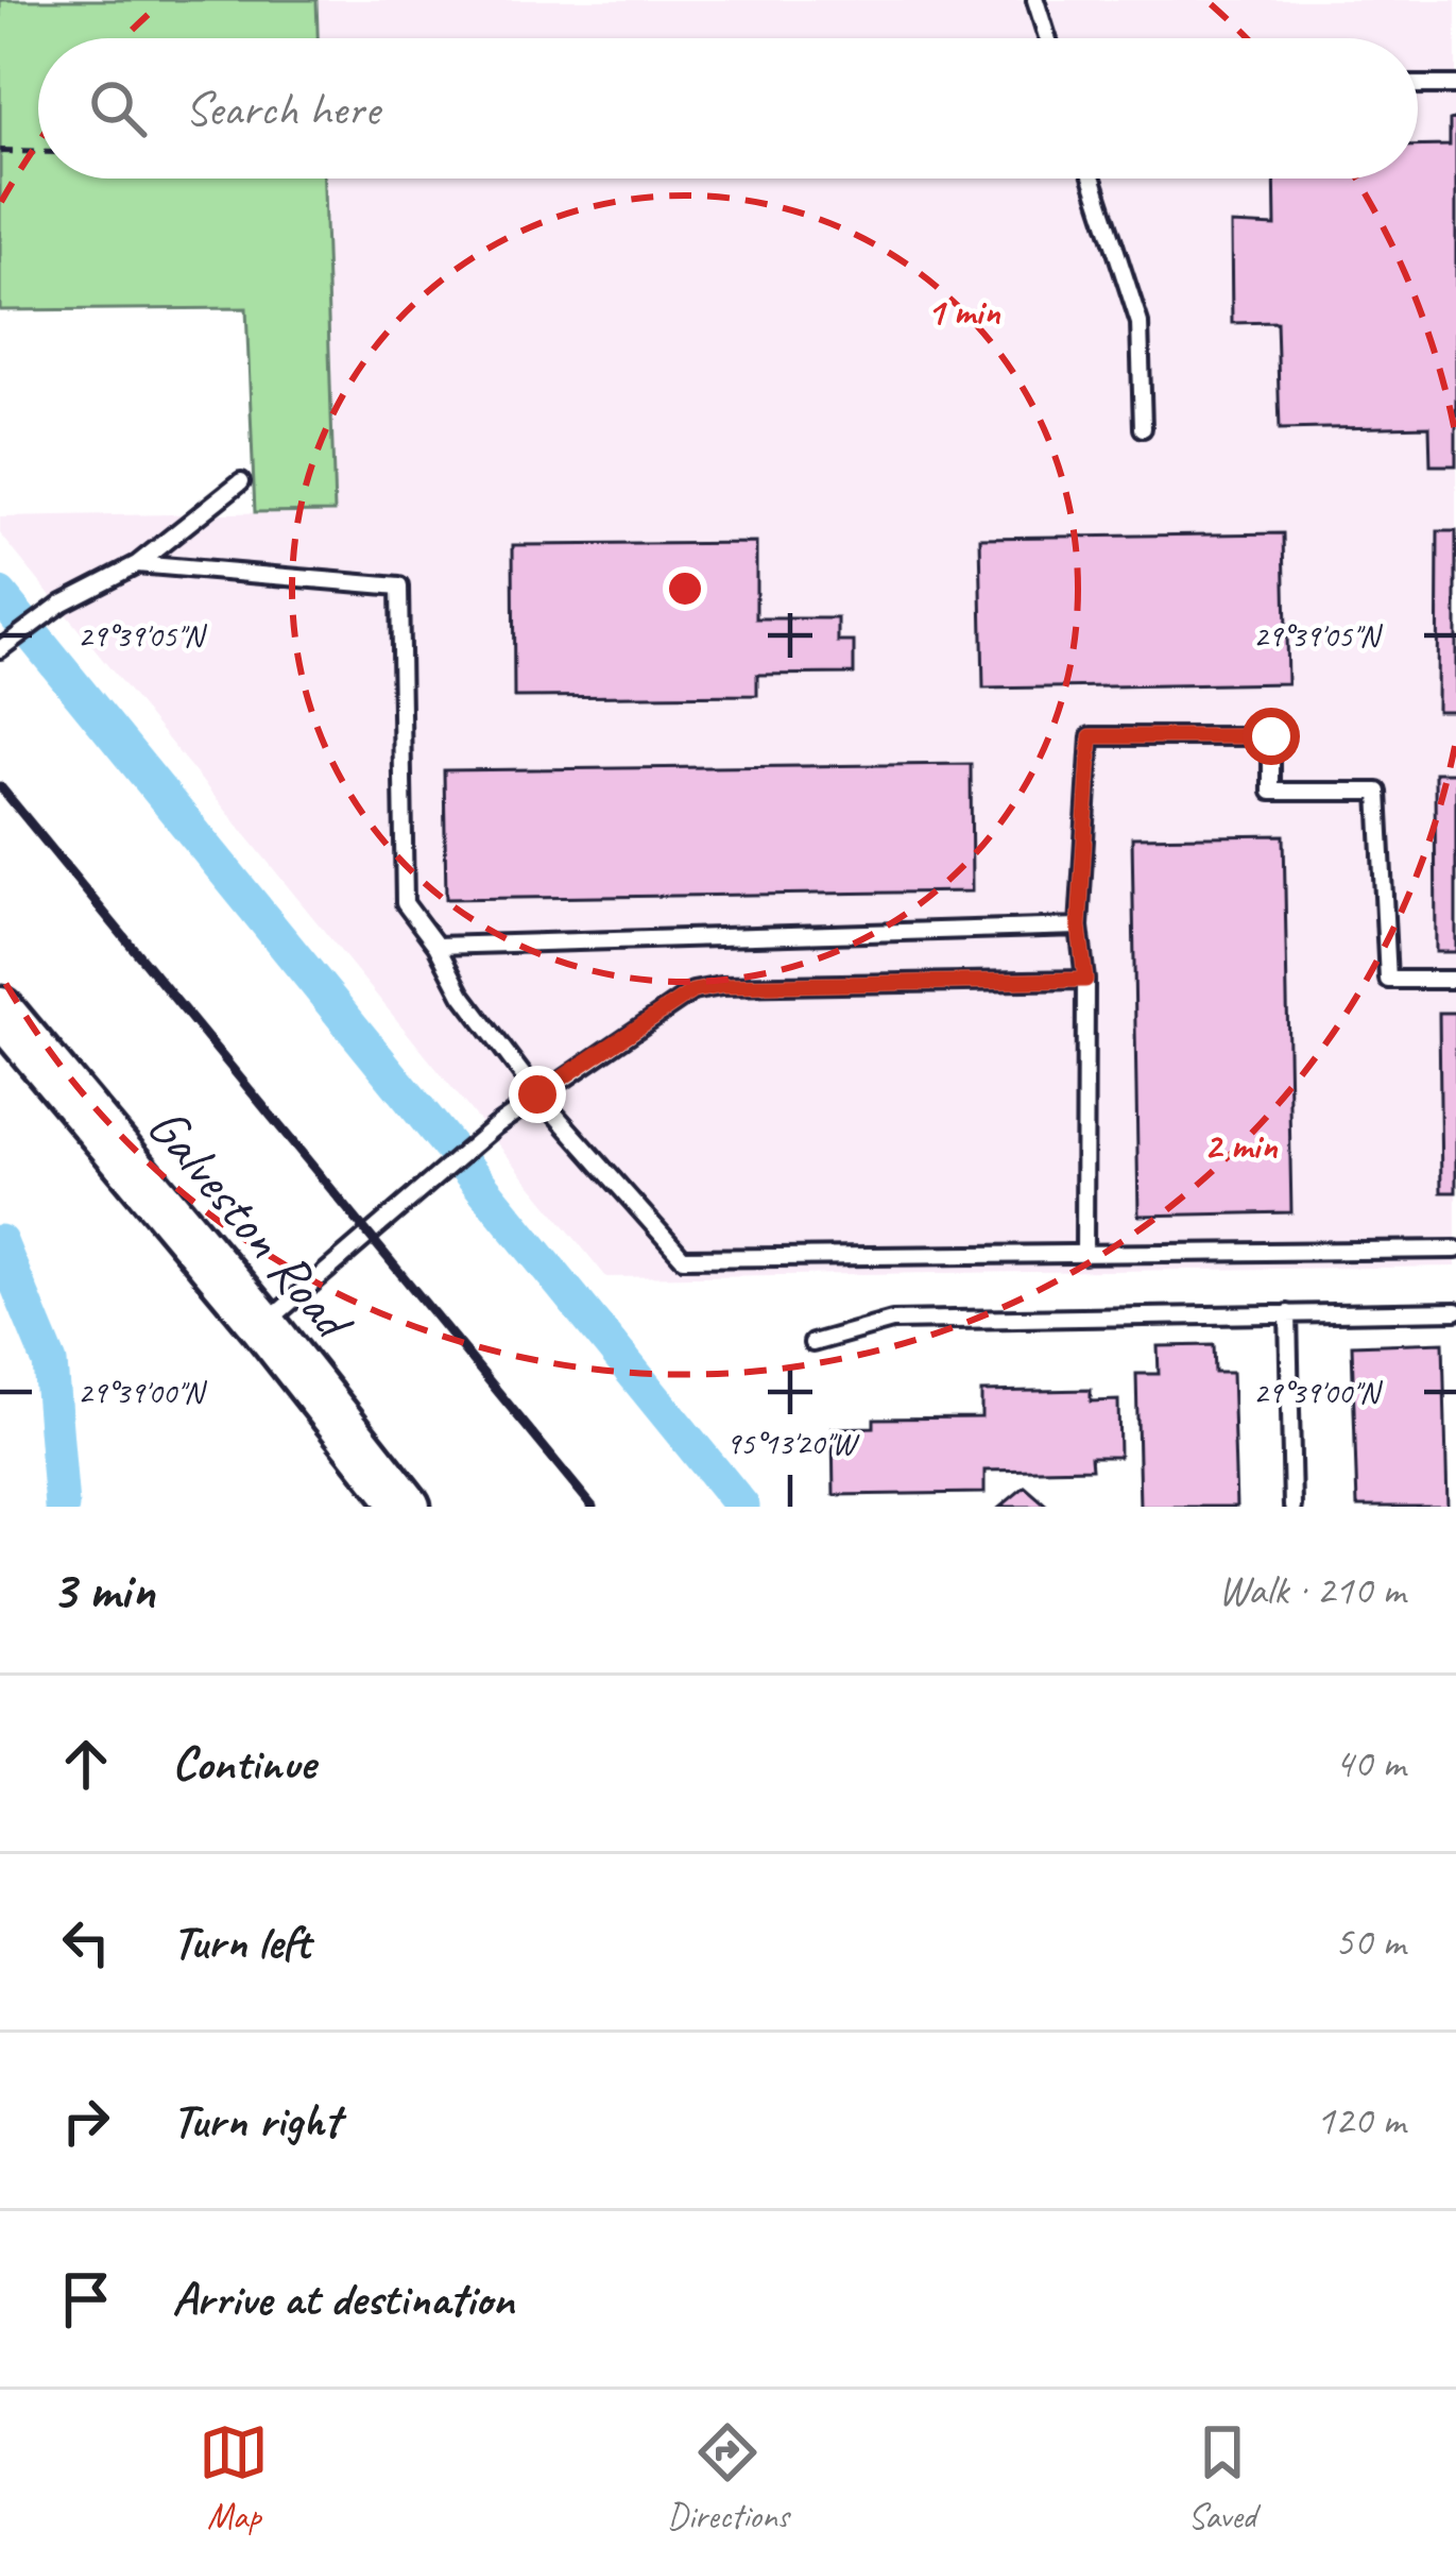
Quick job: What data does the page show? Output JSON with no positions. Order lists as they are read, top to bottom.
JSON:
{
  "streets": {
    "main road": ["Galveston Road"]
  },
  "page": {
    "search": "Search here",
    "heading": ["3 min", "Walk · 210 m"],
    "list": [
      ["Continue", "40 m"],
      ["Turn left", "50 m"],
      ["Turn right", "120 m"],
      "Arrive at destination"
    ],
    "nav": ["Map", "Directions", "Saved"]
  },
  "coordinates": ["29°39'05\"N", "29°39'00\"N", "95°13'20\"W"],
  "rings": ["1 min", "2 min"]
}
